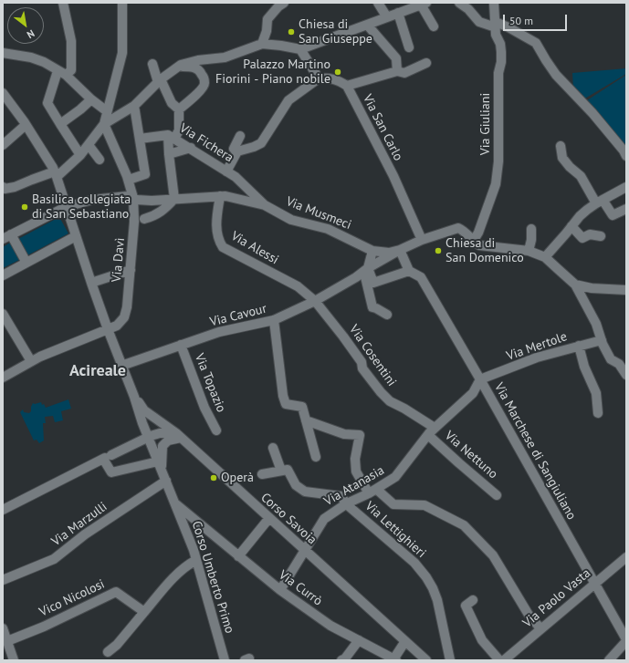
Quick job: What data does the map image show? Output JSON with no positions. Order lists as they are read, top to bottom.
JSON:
{
  "streets": {
    "street": [
      "Via Giuliani",
      "Via San Carlo",
      "Via Fichera",
      "Via Musmeci",
      "Via Alessi",
      "Via Davì",
      "Via Cavour",
      "Via Mertole",
      "Via Cosentini",
      "Via Topazio",
      "Via Marchese di Sangiuliano",
      "Via Nettuno",
      "Via Atanasia",
      "Corso Savoia",
      "Via Marzulli",
      "Via Lettighieri",
      "Corso Umberto Primo",
      "Via Currò",
      "Vico Nicolosi",
      "Via Paolo Vasta"
    ]
  },
  "crossings": [
    ["Via Fichera", "Via Musmeci"],
    ["Via Alessi", "Via Cavour"],
    ["Via Alessi", "Via Cosentini"],
    ["Via Cavour", "Via Cosentini"],
    ["Via Cavour", "Via Topazio"],
    ["Via Mertole", "Via Marchese di Sangiuliano"],
    ["Via Mertole", "Via Atanasia"],
    ["Via Cosentini", "Via Nettuno"],
    ["Via Cosentini", "Via Atanasia"],
    ["Via Marchese di Sangiuliano", "Via Atanasia"],
    ["Via Marchese di Sangiuliano", "Via Paolo Vasta"],
    ["Via Nettuno", "Via Atanasia"],
    ["Via Atanasia", "Corso Savoia"],
    ["Via Atanasia", "Via Lettighieri"],
    ["Via Atanasia", "Via Currò"],
    ["Corso Savoia", "Corso Umberto Primo"],
    ["Via Marzulli", "Corso Umberto Primo"],
    ["Corso Umberto Primo", "Via Currò"]
  ],
  "districts": ["Acireale"],
  "places": [
    "Chiesa di San Giuseppe",
    "Palazzo Martino Fiorini - Piano nobile",
    "Basilica collegiata di San Sebastiano",
    "Chiesa di San Domenico",
    "Operà"
  ],
  "scale_bar": "50 m",
  "north": "bottom right"
}
